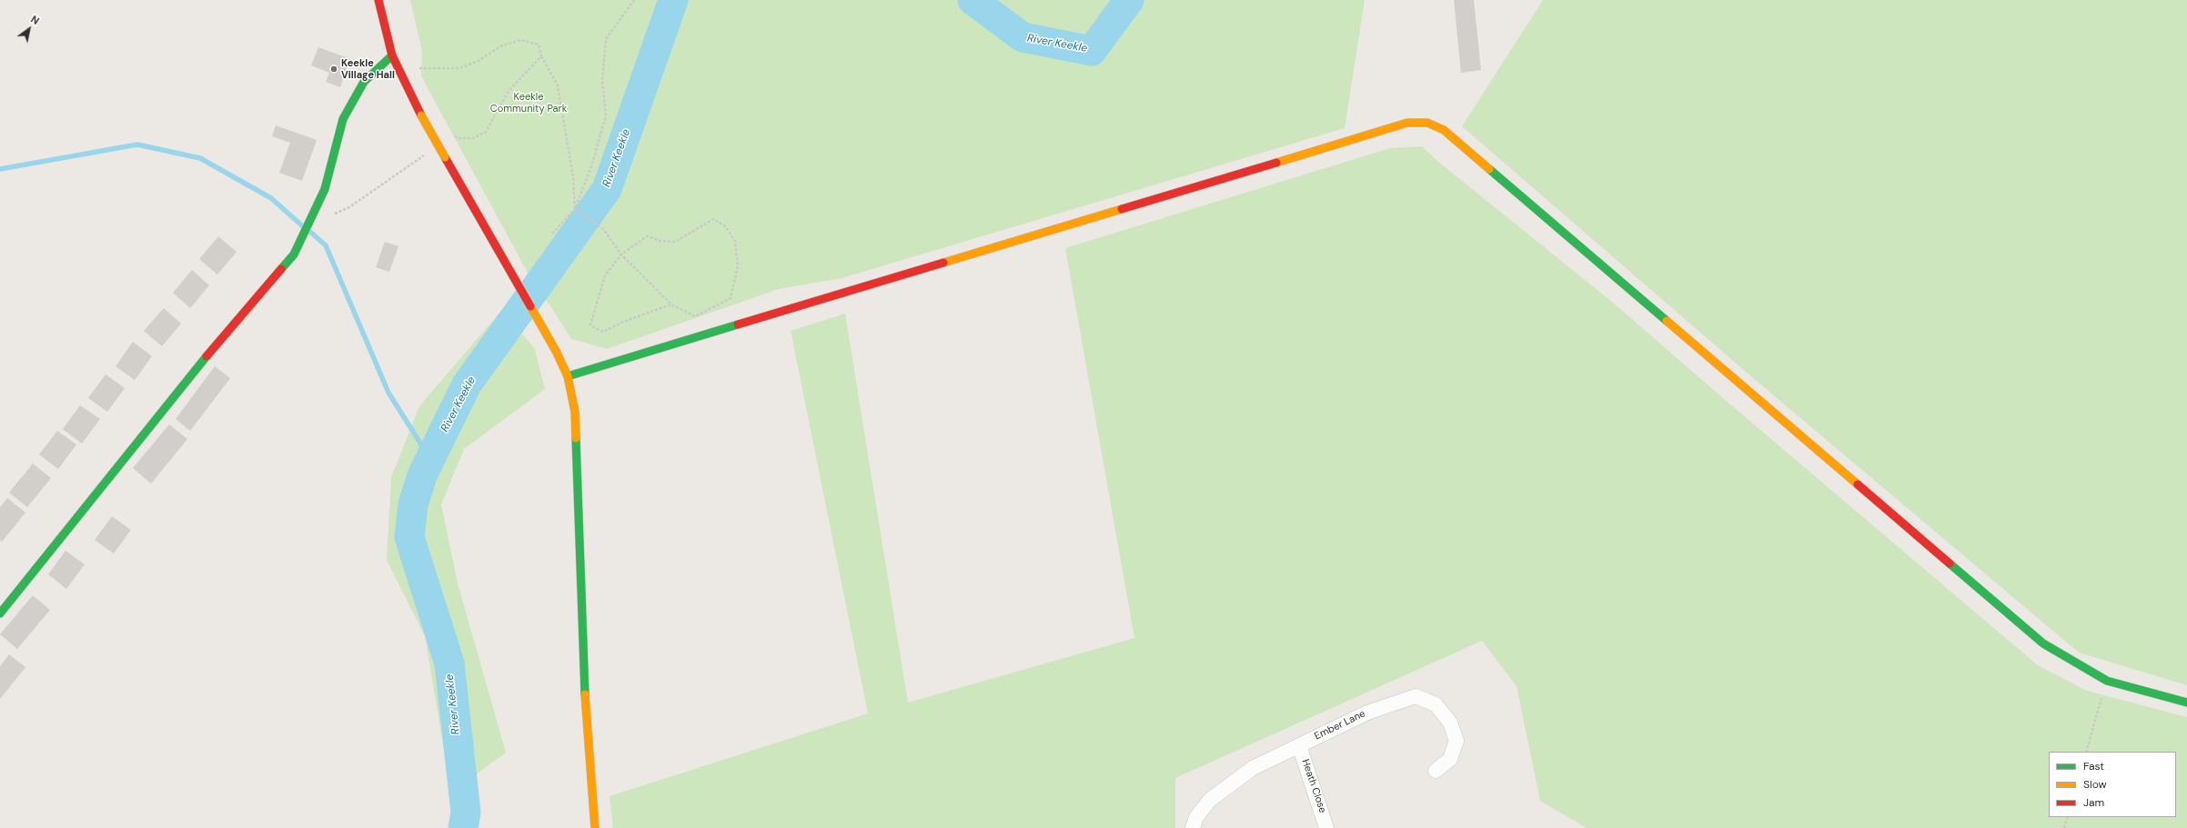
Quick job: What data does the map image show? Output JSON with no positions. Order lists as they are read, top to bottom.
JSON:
{
  "streets": {
    "street": ["Ember Lane", "Heath Close"]
  },
  "crossings": [
    ["Ember Lane", "Heath Close"]
  ],
  "water": ["River Keekle"],
  "parks": ["Keekle Community Park"],
  "places": ["Keekle Village Hall"],
  "legend": ["Fast", "Slow", "Jam"],
  "north": "top right"
}
